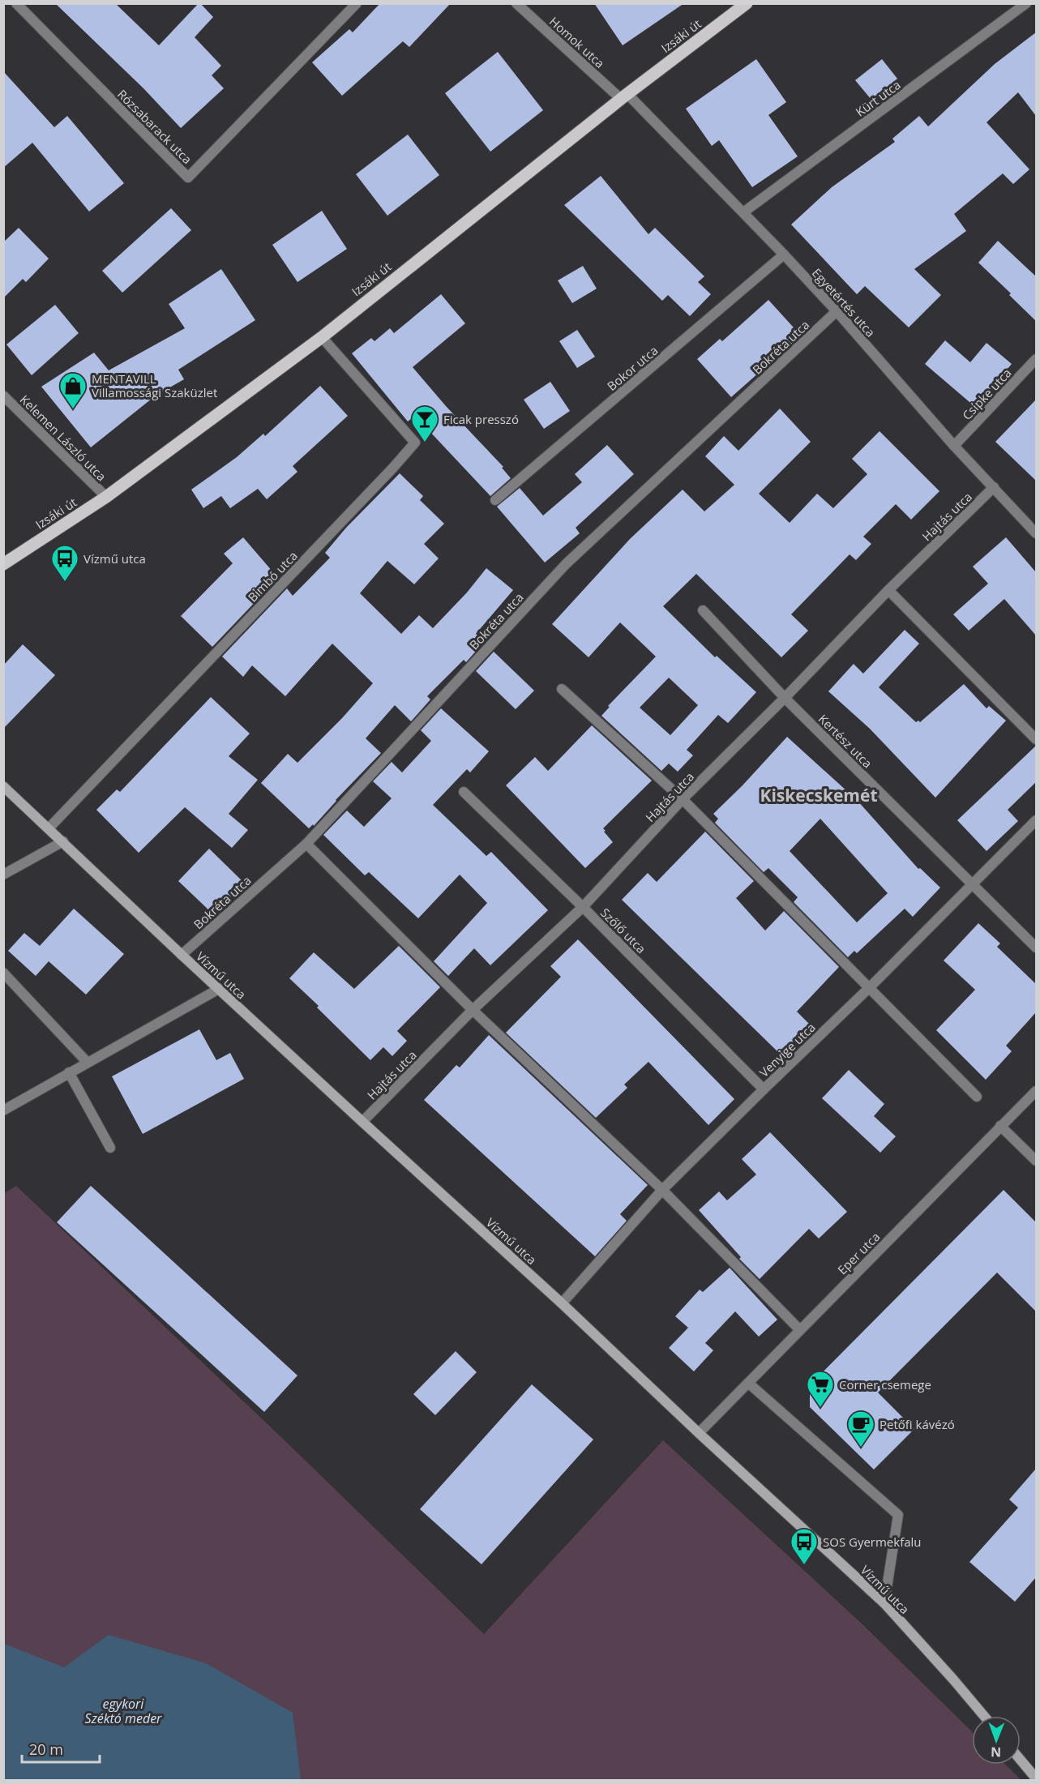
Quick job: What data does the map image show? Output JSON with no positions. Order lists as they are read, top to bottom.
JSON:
{
  "streets": {
    "main road": ["Izsáki út", "Vízmű utca"],
    "street": [
      "Homok utca",
      "Kürt utca",
      "Rózsabarack utca",
      "Egyetértés utca",
      "Bokréta utca",
      "Bokor utca",
      "Csipke utca",
      "Kelemen László utca",
      "Hajtás utca",
      "Bimbó utca",
      "Kertész utca",
      "Szőlő utca",
      "Venyige utca",
      "Eper utca"
    ]
  },
  "crossings": [
    ["Izsáki út", "Homok utca"],
    ["Izsáki út", "Egyetértés utca"],
    ["Izsáki út", "Kelemen László utca"],
    ["Izsáki út", "Bimbó utca"],
    ["Homok utca", "Egyetértés utca"],
    ["Kürt utca", "Egyetértés utca"],
    ["Egyetértés utca", "Bokréta utca"],
    ["Egyetértés utca", "Bokor utca"],
    ["Egyetértés utca", "Csipke utca"],
    ["Egyetértés utca", "Hajtás utca"],
    ["Bokréta utca", "Vízmű utca"],
    ["Hajtás utca", "Kertész utca"],
    ["Hajtás utca", "Szőlő utca"],
    ["Hajtás utca", "Vízmű utca"],
    ["Bimbó utca", "Vízmű utca"],
    ["Kertész utca", "Venyige utca"],
    ["Szőlő utca", "Venyige utca"],
    ["Vízmű utca", "Venyige utca"],
    ["Vízmű utca", "Eper utca"]
  ],
  "districts": ["Kiskecskemét"],
  "water": ["egykori Széktó meder"],
  "places": {
    "shop": ["MENTAVILL Villamossági Szaküzlet"],
    "bar": ["Ficak presszó"],
    "bus stop": ["Vízmű utca", "SOS Gyermekfalu"],
    "supermarket": ["Corner csemege"],
    "cafe": ["Petőfi kávézó"]
  },
  "scale_bar": "20 m",
  "north": "bottom"
}
